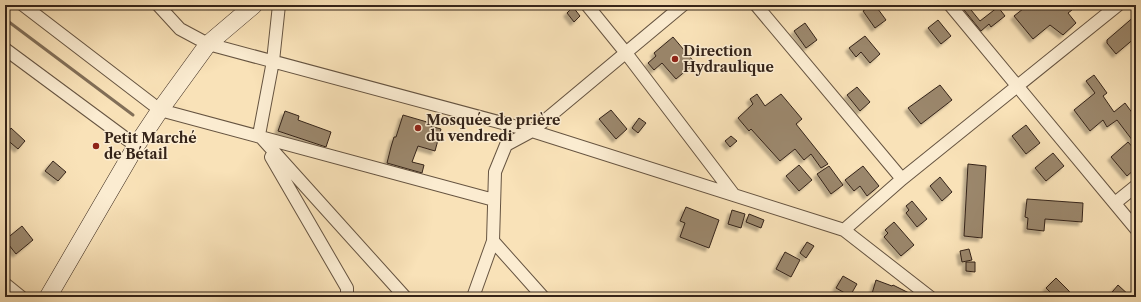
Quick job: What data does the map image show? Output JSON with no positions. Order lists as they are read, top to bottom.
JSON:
{
  "places": ["Direction Hydraulique", "Mosquée de prière du vendredi", "Petit Marché de Bétail"]
}
